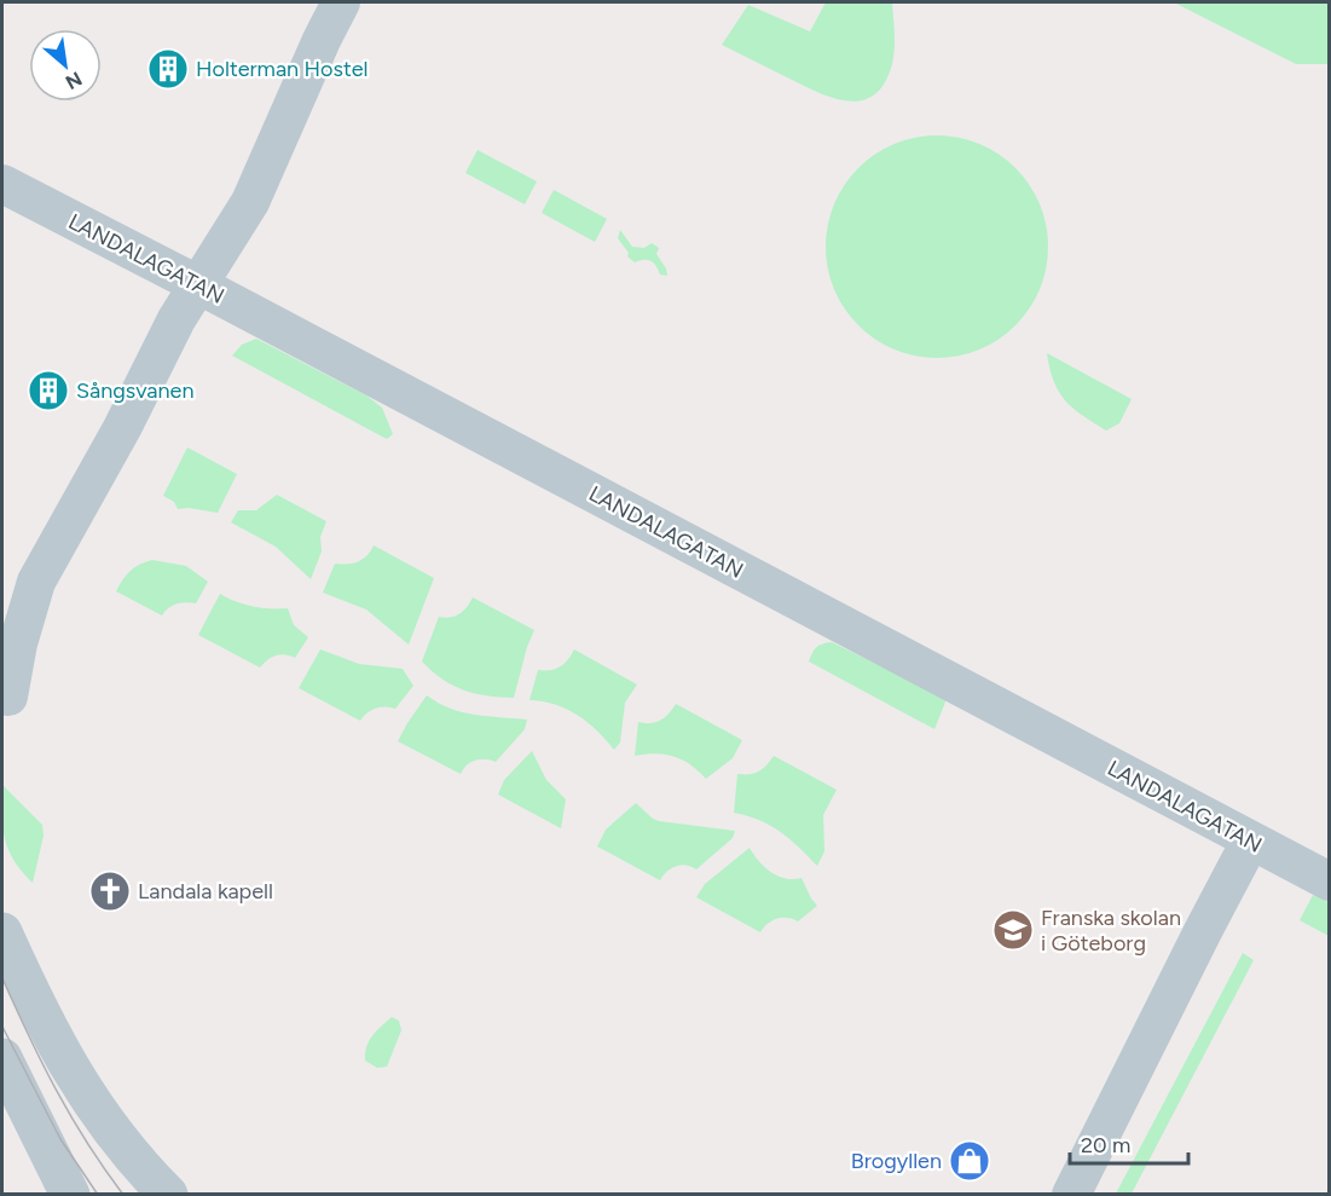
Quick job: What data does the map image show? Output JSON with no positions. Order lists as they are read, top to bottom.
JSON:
{
  "streets": {
    "street": ["LANDALAGATAN"]
  },
  "places": {
    "building": ["Holterman Hostel", "Sångsvanen"],
    "church": ["Landala kapell"],
    "school or university": ["Franska skolan i Göteborg"],
    "shop": ["Brogyllen"]
  },
  "scale_bar": "20 m",
  "north": "bottom right"
}
